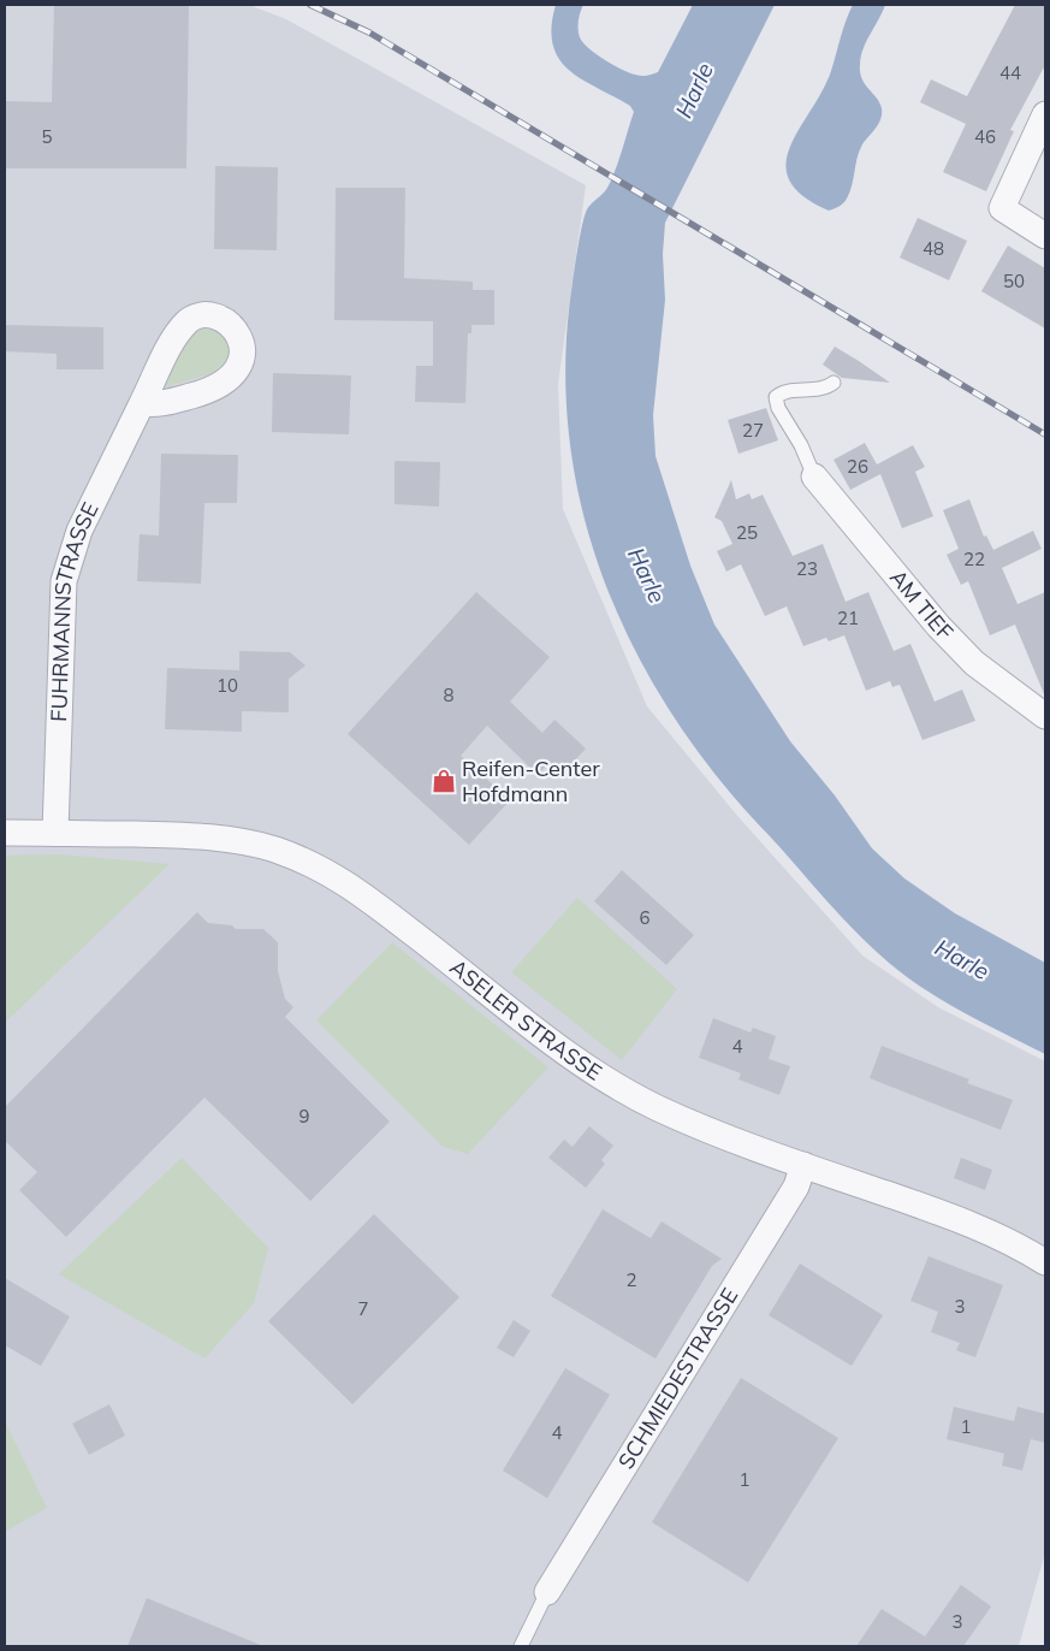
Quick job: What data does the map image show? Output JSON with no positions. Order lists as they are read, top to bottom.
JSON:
{
  "streets": {
    "street": [
      "AM TIEF",
      "FUHRMANNSTRASSE",
      "ASELER STRASSE",
      "SCHMIEDESTRASSE"
    ]
  },
  "crossings": [
    ["FUHRMANNSTRASSE", "ASELER STRASSE"],
    ["ASELER STRASSE", "SCHMIEDESTRASSE"]
  ],
  "water": ["Harle"],
  "places": {
    "shop": ["Reifen-Center Hofdmann"]
  },
  "house_numbers": [
    "44",
    "5",
    "46",
    "48",
    "50",
    "27",
    "26",
    "25",
    "22",
    "23",
    "21",
    "10",
    "8",
    "6",
    "4",
    "9",
    "2",
    "3",
    "7",
    "1",
    "4",
    "1",
    "3"
  ]
}
